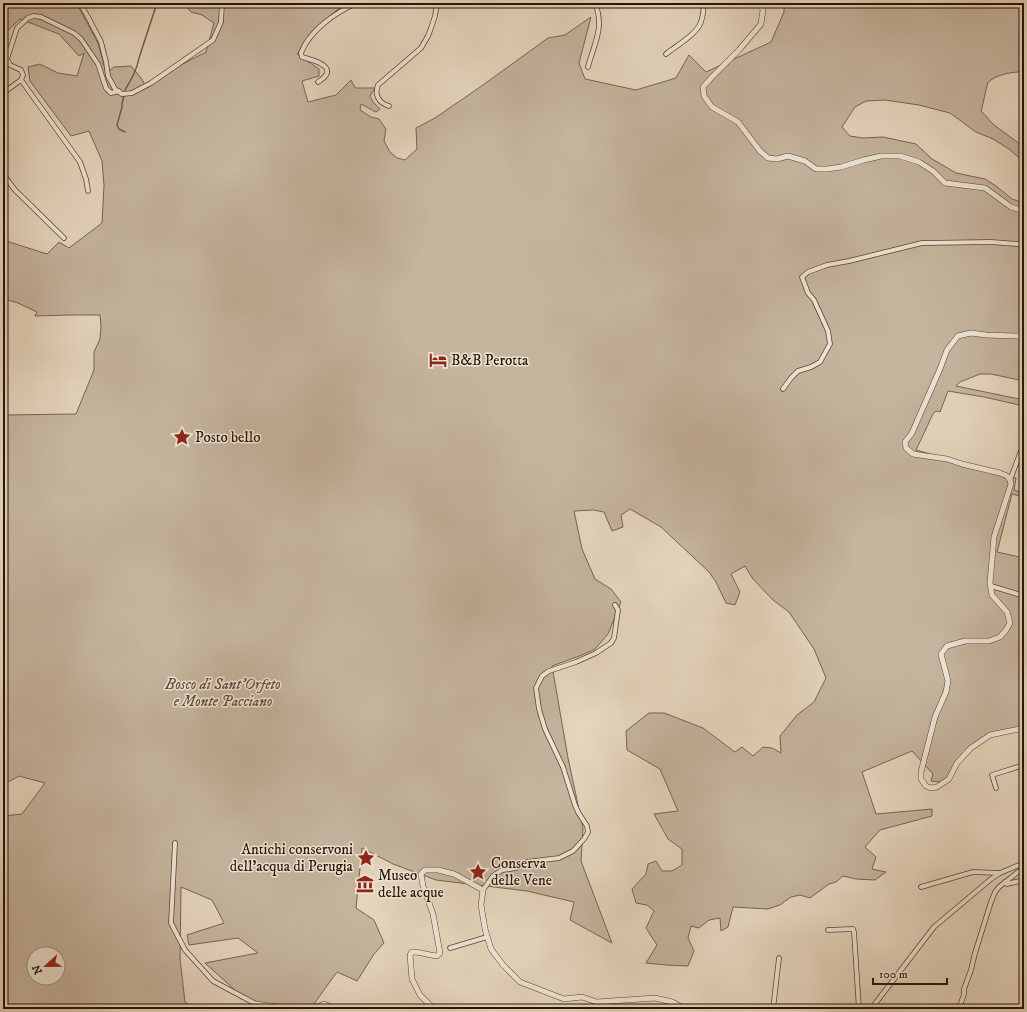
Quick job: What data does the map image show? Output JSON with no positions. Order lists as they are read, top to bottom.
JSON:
{
  "parks": ["Bosco di Sant'Orfeto e Monte Pacciano"],
  "places": {
    "hotel": ["B&B Perotta"],
    "place": ["Posto bello", "Antichi conservoni dell'acqua di Perugia", "Conserva delle Vene"],
    "museum": ["Museo delle acque"]
  },
  "scale_bar": "100 m",
  "north": "left"
}
